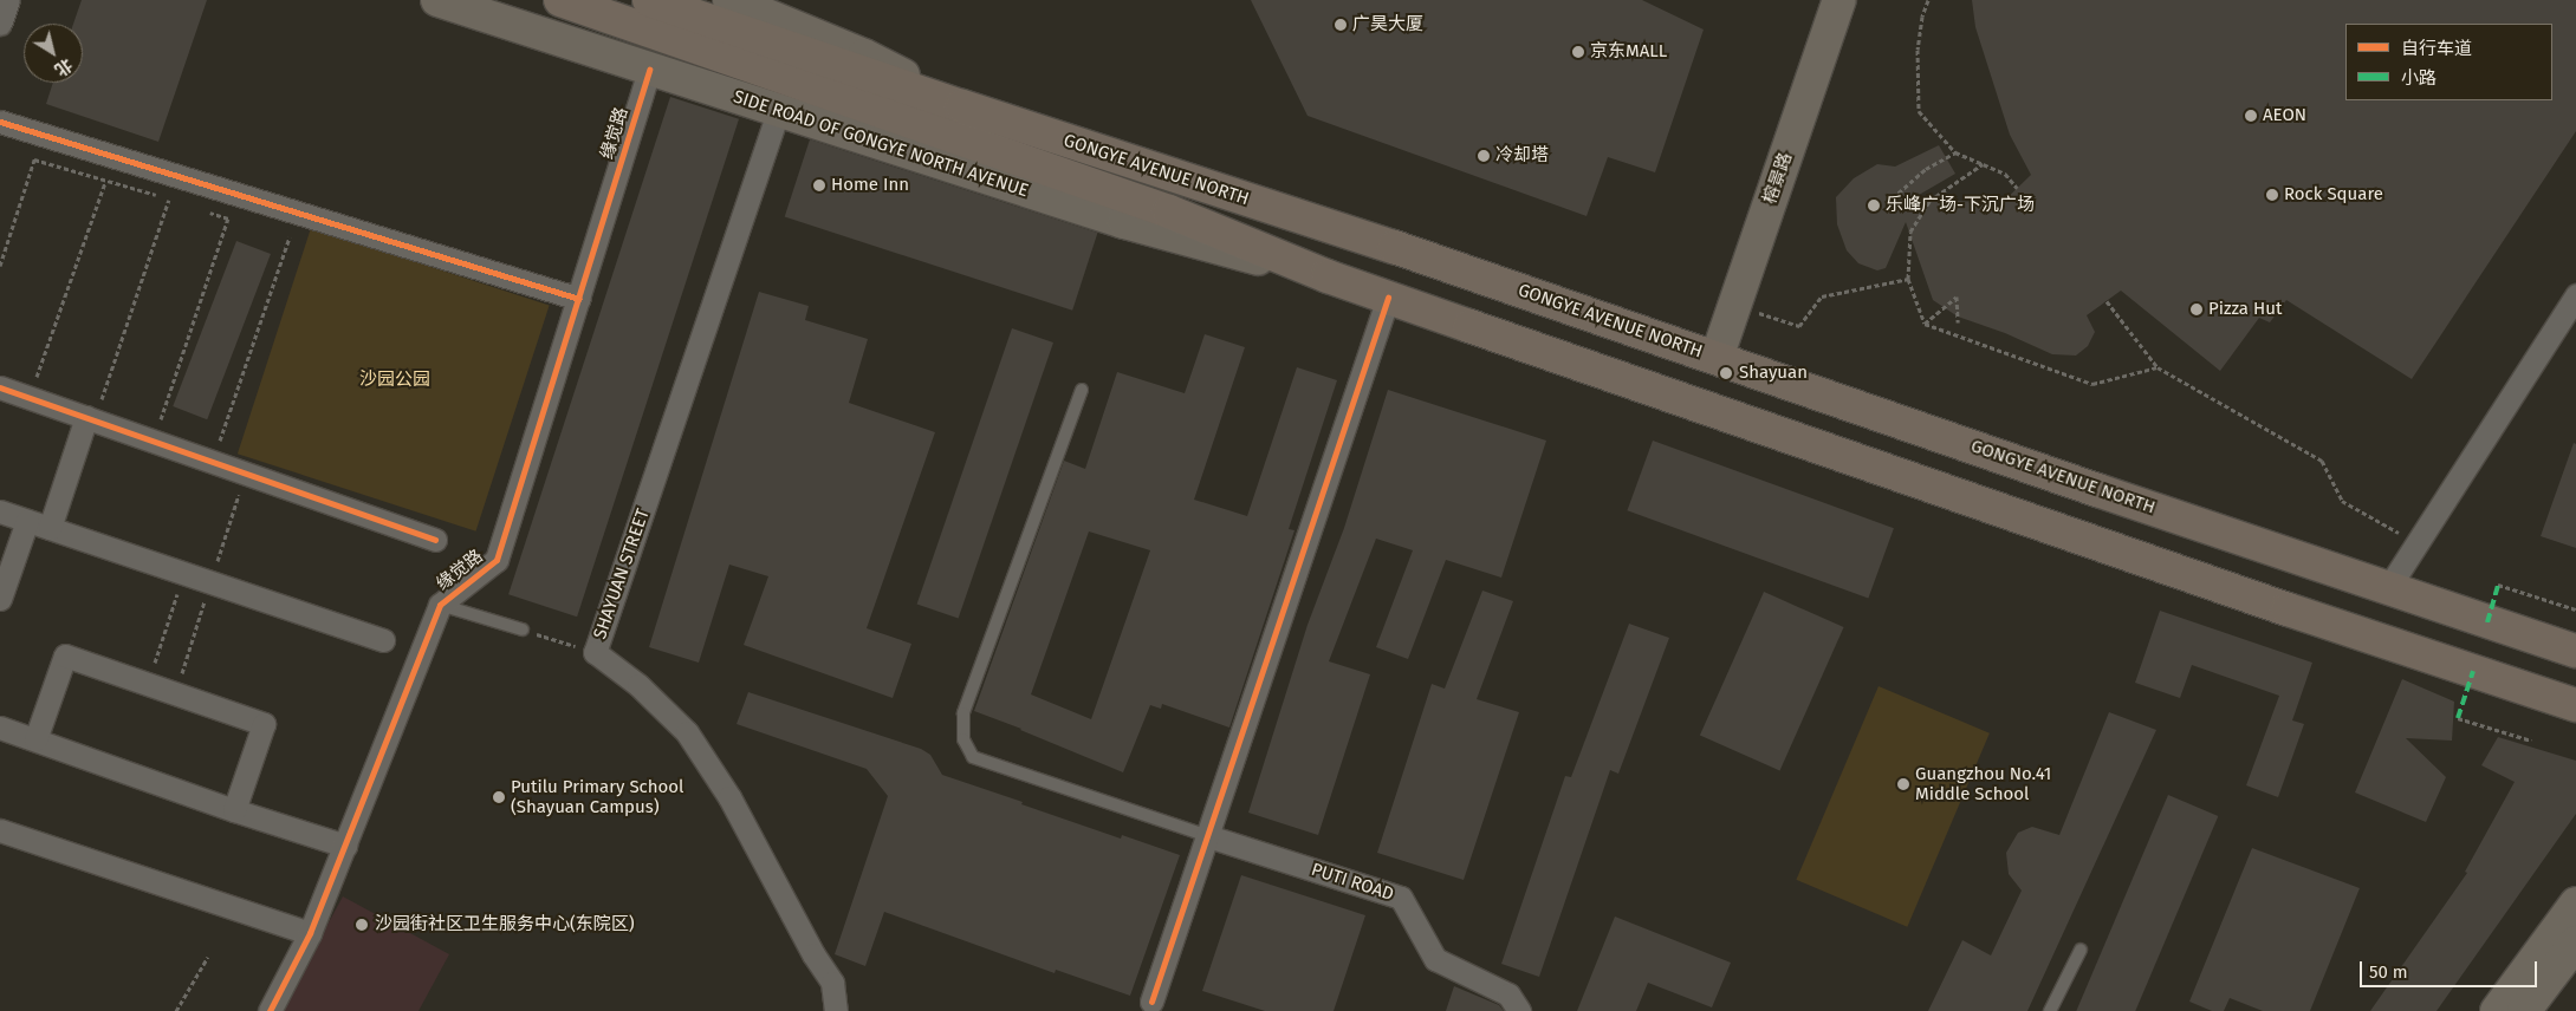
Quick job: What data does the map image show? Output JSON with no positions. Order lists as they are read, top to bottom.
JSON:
{
  "streets": {
    "main road": ["SIDE ROAD OF GONGYE NORTH AVENUE", "GONGYE AVENUE NORTH", "榕景路"],
    "street": ["缘觉路", "SHAYUAN STREET", "PUTI ROAD"]
  },
  "crossings": [
    ["缘觉路", "SIDE ROAD OF GONGYE NORTH AVENUE"],
    ["SIDE ROAD OF GONGYE NORTH AVENUE", "GONGYE AVENUE NORTH"],
    ["SIDE ROAD OF GONGYE NORTH AVENUE", "SHAYUAN STREET"],
    ["GONGYE AVENUE NORTH", "榕景路"]
  ],
  "parks": ["沙园公园"],
  "places": [
    "广昊大厦",
    "京东MALL",
    "AEON",
    "冷却塔",
    "Home Inn",
    "Rock Square",
    "乐峰广场-下沉广场",
    "Pizza Hut",
    "Shayuan",
    "Guangzhou No.41 Middle School",
    "Putilu Primary School (Shayuan Campus)",
    "沙园街社区卫生服务中心(东院区)"
  ],
  "legend": ["自行车道", "小路"],
  "scale_bar": "50 m",
  "north": "bottom right"
}
